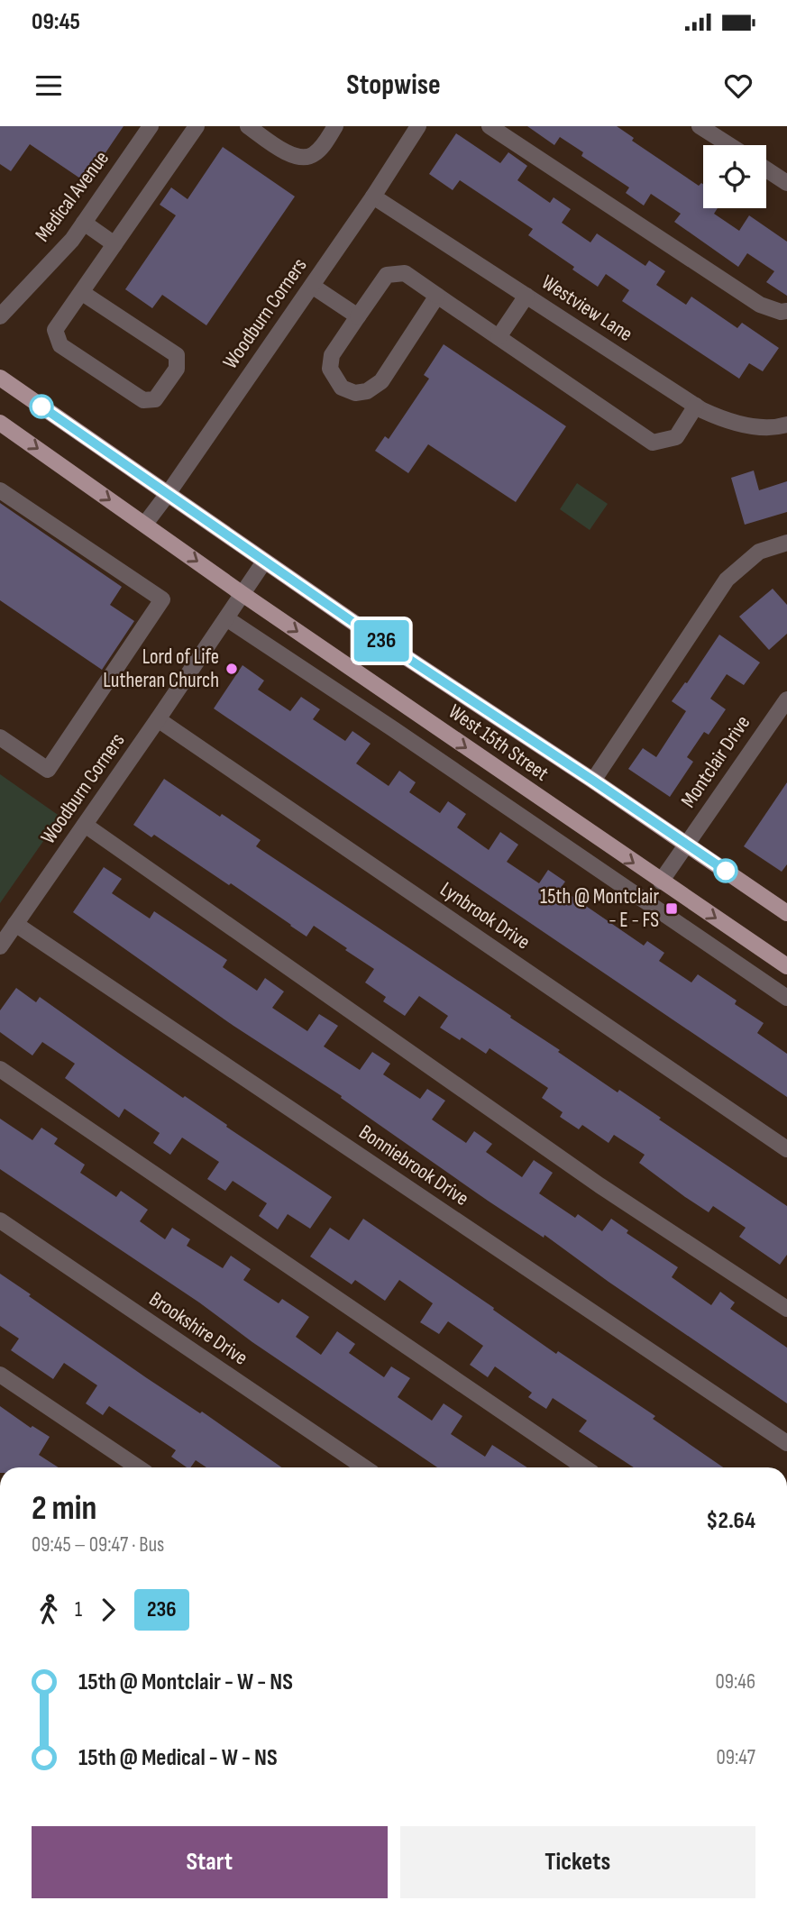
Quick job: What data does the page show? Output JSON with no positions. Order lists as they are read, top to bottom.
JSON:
{
  "streets": {
    "main road": ["West 15th Street"],
    "street": [
      "Medical Avenue",
      "Westview Lane",
      "Woodburn Corners",
      "Montclair Drive",
      "Lynbrook Drive",
      "Bonniebrook Drive",
      "Brookshire Drive"
    ]
  },
  "crossings": [
    ["Westview Lane", "Woodburn Corners"],
    ["Woodburn Corners", "West 15th Street"],
    ["Woodburn Corners", "Lynbrook Drive"],
    ["Woodburn Corners", "Bonniebrook Drive"],
    ["West 15th Street", "Montclair Drive"]
  ],
  "places": {
    "other": ["Lord of Life Lutheran Church"],
    "transit": ["15th @ Montclair - E - FS"]
  },
  "lines": ["bus line 236"],
  "page": {
    "status": "09:45",
    "header": "Stopwise",
    "on_map": "236",
    "heading": ["2 min", "09:45 – 09:47 · Bus", "$2.64"],
    "legs": ["1", "236"],
    "list": [
      {
        "name": "15th @ Montclair - W - NS",
        "value": "09:46"
      },
      {
        "name": "15th @ Medical - W - NS",
        "value": "09:47"
      }
    ],
    "buttons": ["Start", "Tickets"]
  }
}
